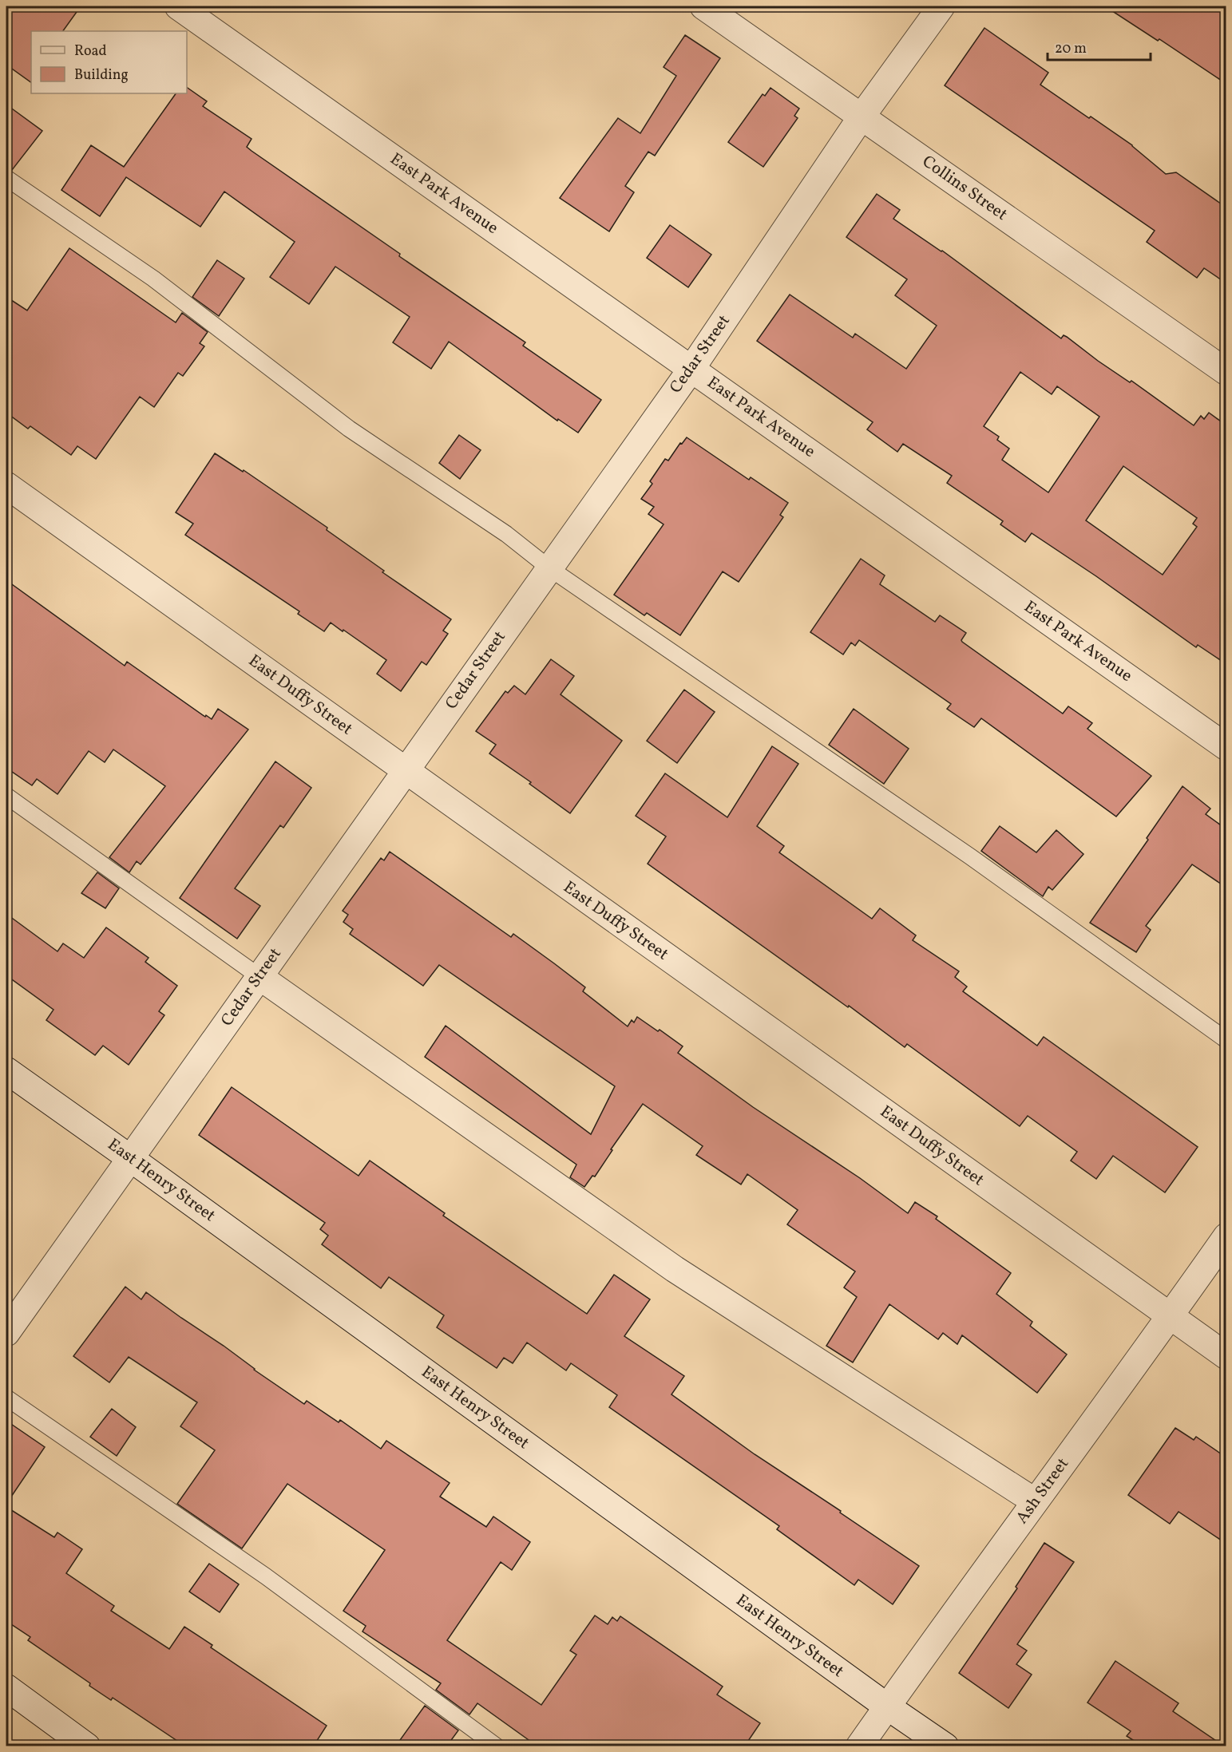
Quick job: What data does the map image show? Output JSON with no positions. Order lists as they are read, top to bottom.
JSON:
{
  "streets": {
    "street": [
      "Collins Street",
      "East Park Avenue",
      "Cedar Street",
      "East Duffy Street",
      "East Henry Street",
      "Ash Street"
    ]
  },
  "crossings": [
    ["Collins Street", "Cedar Street"],
    ["East Park Avenue", "Cedar Street"],
    ["Cedar Street", "East Duffy Street"],
    ["Cedar Street", "East Henry Street"],
    ["East Duffy Street", "Ash Street"],
    ["East Henry Street", "Ash Street"]
  ],
  "legend": ["Road", "Building"],
  "scale_bar": "20 m"
}
